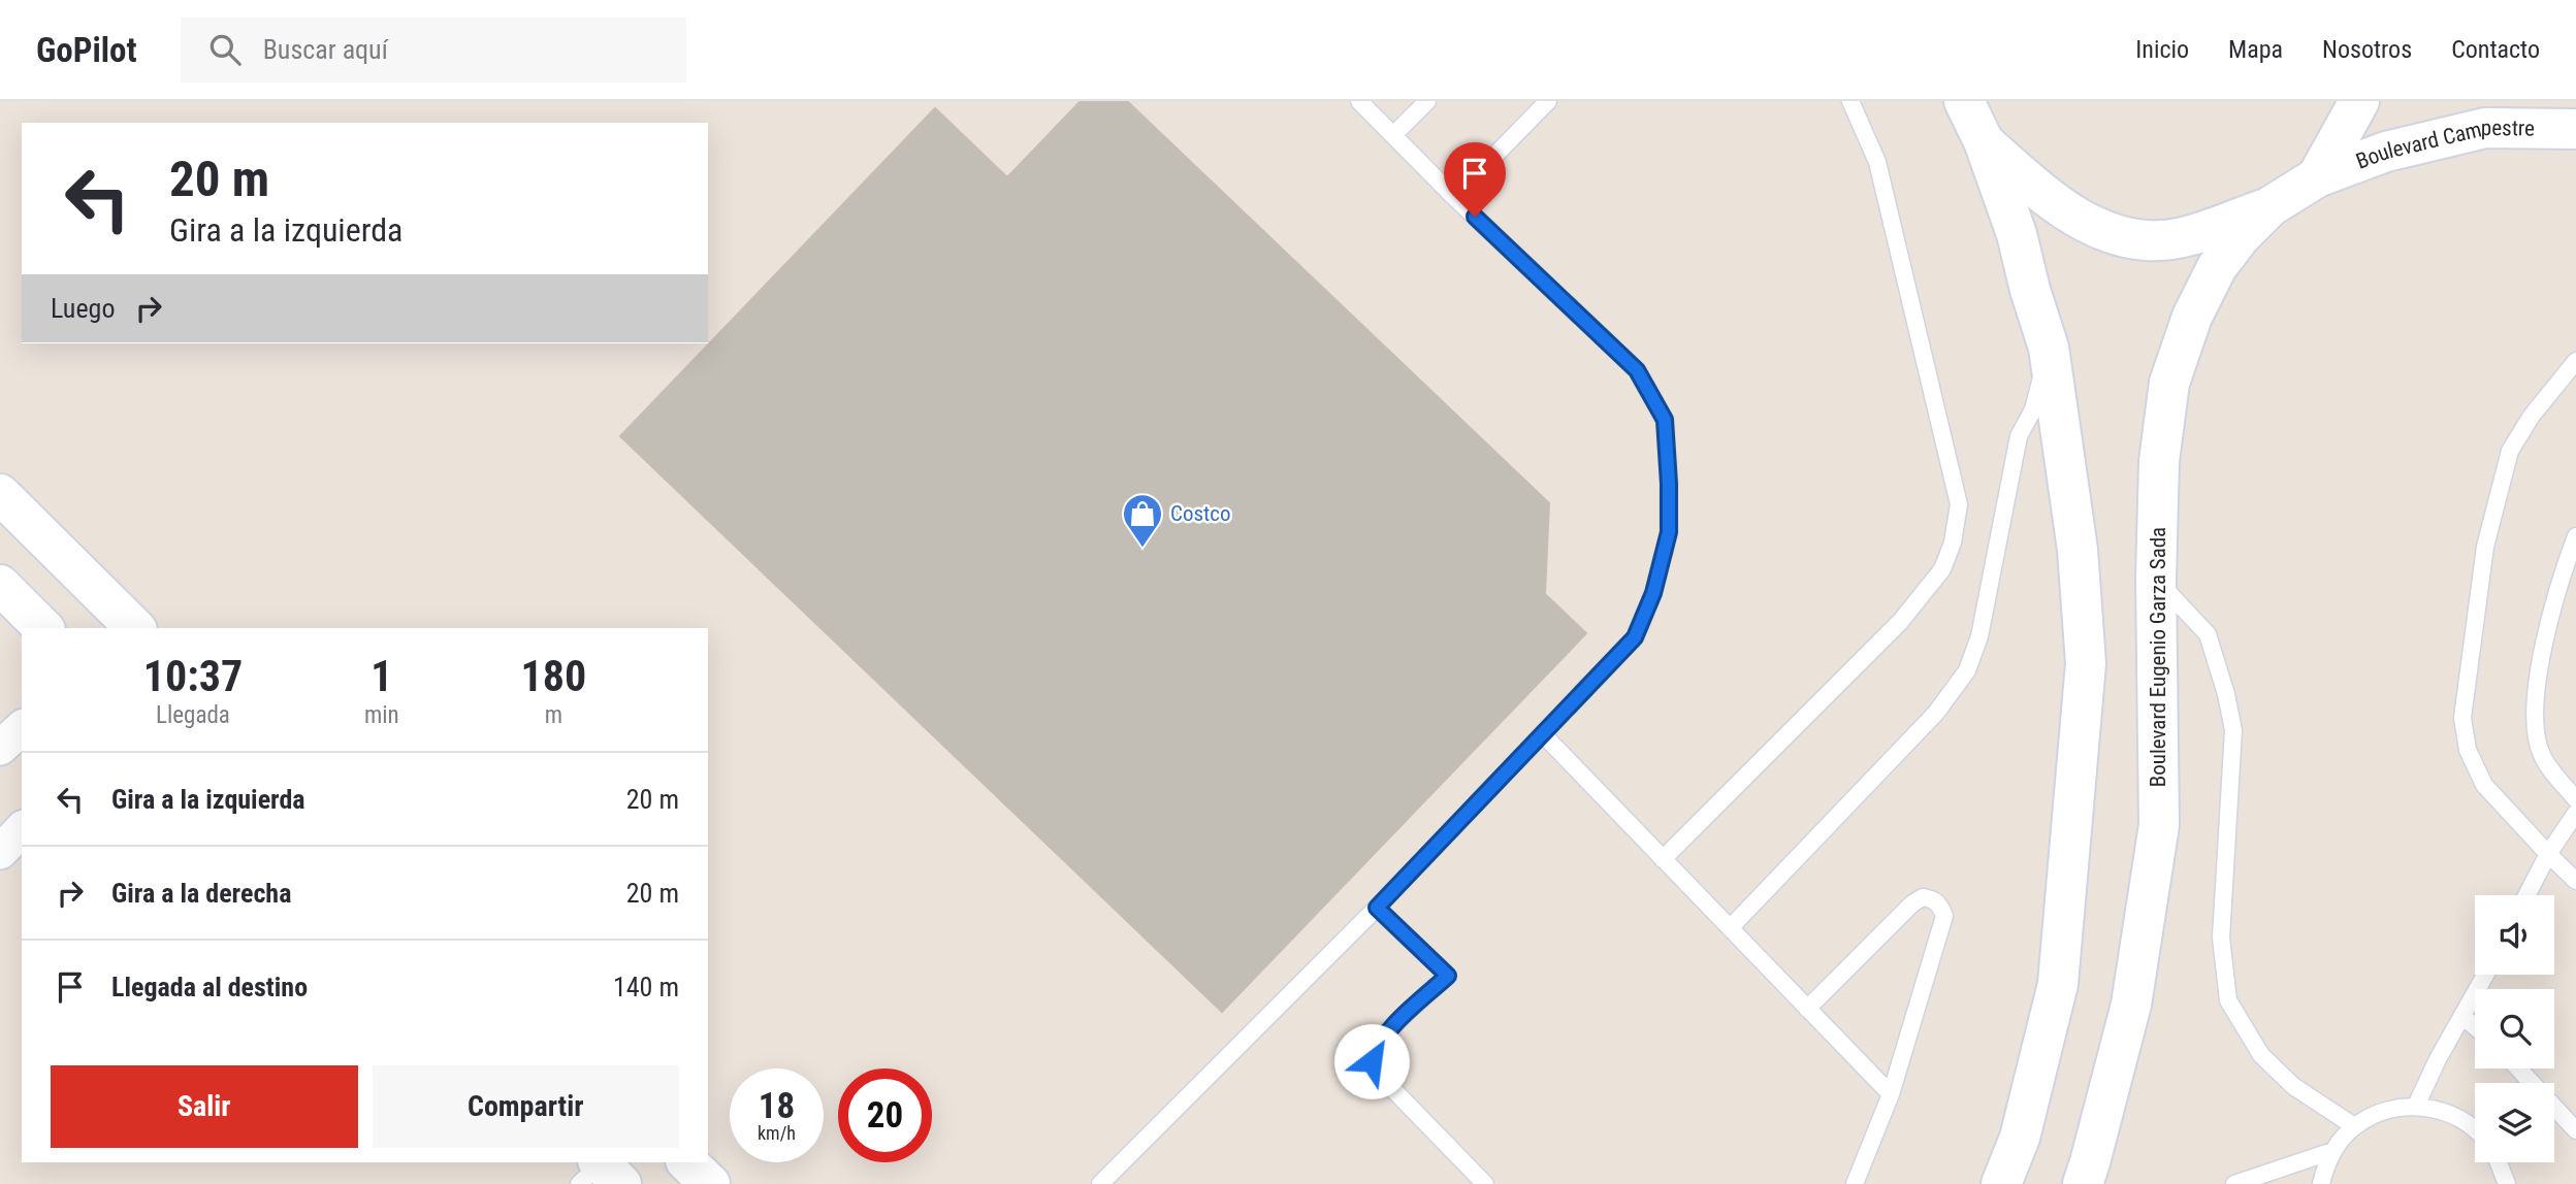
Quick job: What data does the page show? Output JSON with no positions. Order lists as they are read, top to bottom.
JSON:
{
  "streets": {
    "street": ["Boulevard Campestre", "Boulevard Eugenio Garza Sada"]
  },
  "crossings": [
    ["Boulevard Campestre", "Boulevard Eugenio Garza Sada"]
  ],
  "places": {
    "shop": ["Costco"]
  },
  "page": {
    "header": "GoPilot",
    "search": "Buscar aquí",
    "nav": [
      "Inicio",
      "Mapa",
      "Nosotros",
      "Contacto"
    ],
    "turn": ["20 m", "Gira a la izquierda"],
    "then": "Luego",
    "eta": [
      "10:37",
      "Llegada",
      "1",
      "min",
      "180",
      "m"
    ],
    "list": [
      {
        "name": "Gira a la izquierda",
        "value": "20 m"
      },
      {
        "name": "Gira a la derecha",
        "value": "20 m"
      },
      {
        "name": "Llegada al destino",
        "value": "140 m"
      }
    ],
    "buttons": ["Salir", "Compartir"],
    "speed": "18 km/h",
    "limit": "20"
  }
}
